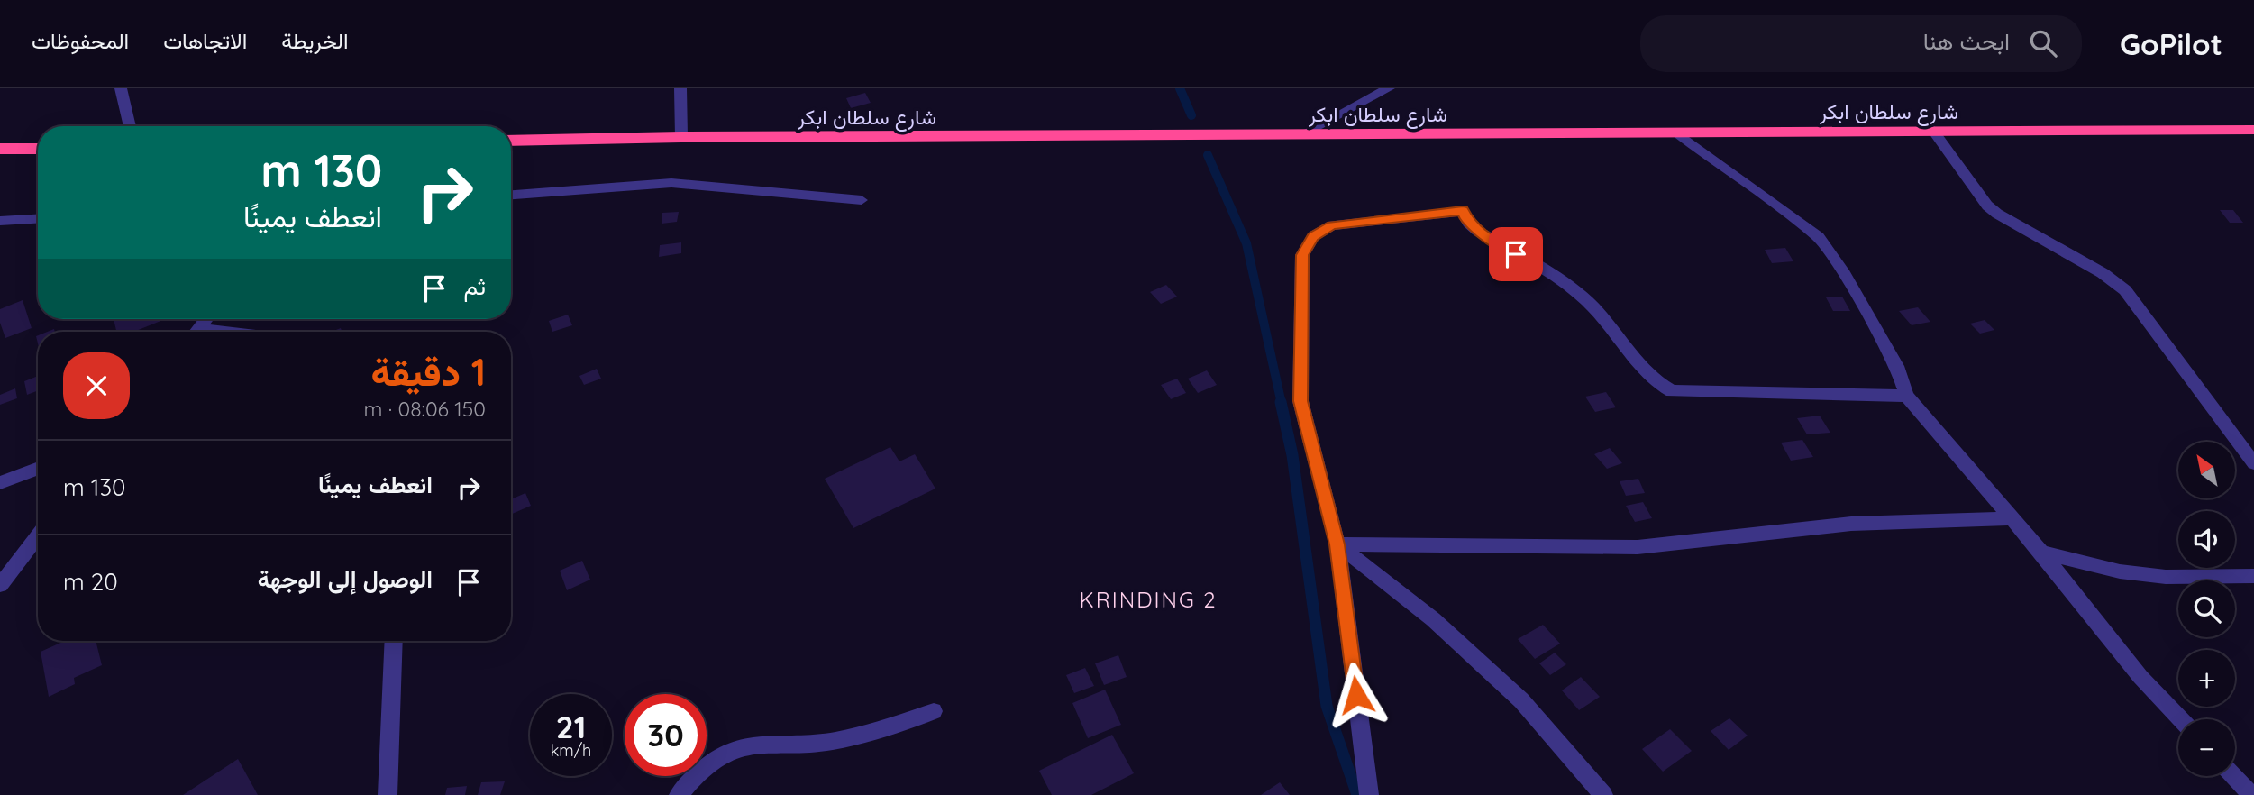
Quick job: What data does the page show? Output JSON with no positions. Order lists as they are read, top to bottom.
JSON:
{
  "streets": {
    "highway": ["شارع سلطان ابكر"]
  },
  "districts": ["KRINDING 2"],
  "north": "top left",
  "page": {
    "header": "GoPilot",
    "search": "ابحث هنا",
    "nav": ["الخريطة", "الاتجاهات", "المحفوظات"],
    "turn": ["130 m", "انعطف يمينًا"],
    "then": "ثم",
    "heading": ["1 دقيقة", "150 m · 08:06"],
    "list": [
      {
        "name": "انعطف يمينًا",
        "value": "130 m"
      },
      {
        "name": "الوصول إلى الوجهة",
        "value": "20 m"
      }
    ],
    "map_buttons": ["+", "−"],
    "speed": "21 km/h",
    "limit": "30"
  }
}
